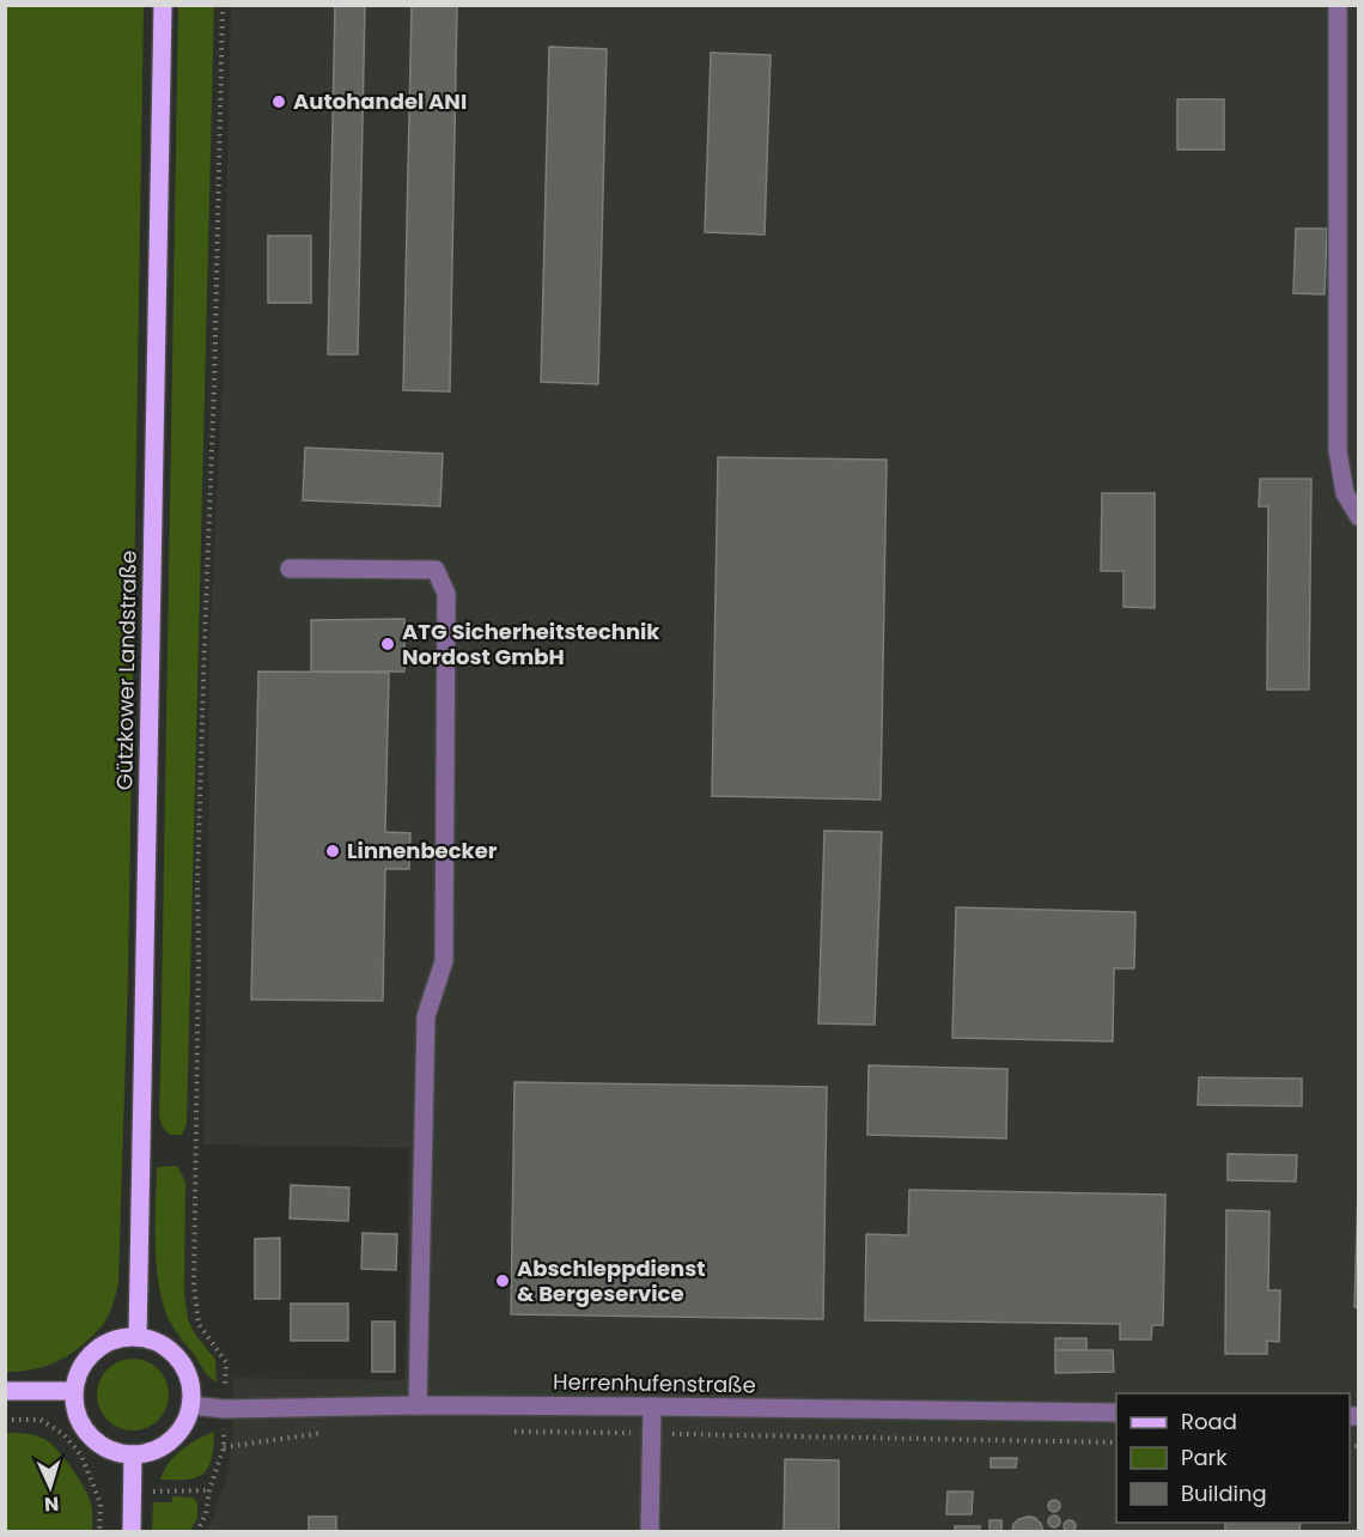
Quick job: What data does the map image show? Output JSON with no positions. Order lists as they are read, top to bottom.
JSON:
{
  "streets": {
    "main road": ["Gützkower Landstraße"],
    "street": ["Herrenhufenstraße"]
  },
  "crossings": [
    ["Gützkower Landstraße", "Herrenhufenstraße"]
  ],
  "places": [
    "Autohandel ANI",
    "ATG Sicherheitstechnik Nordost GmbH",
    "Linnenbecker",
    "Abschleppdienst & Bergeservice"
  ],
  "legend": ["Road", "Park", "Building"],
  "north": "bottom"
}
